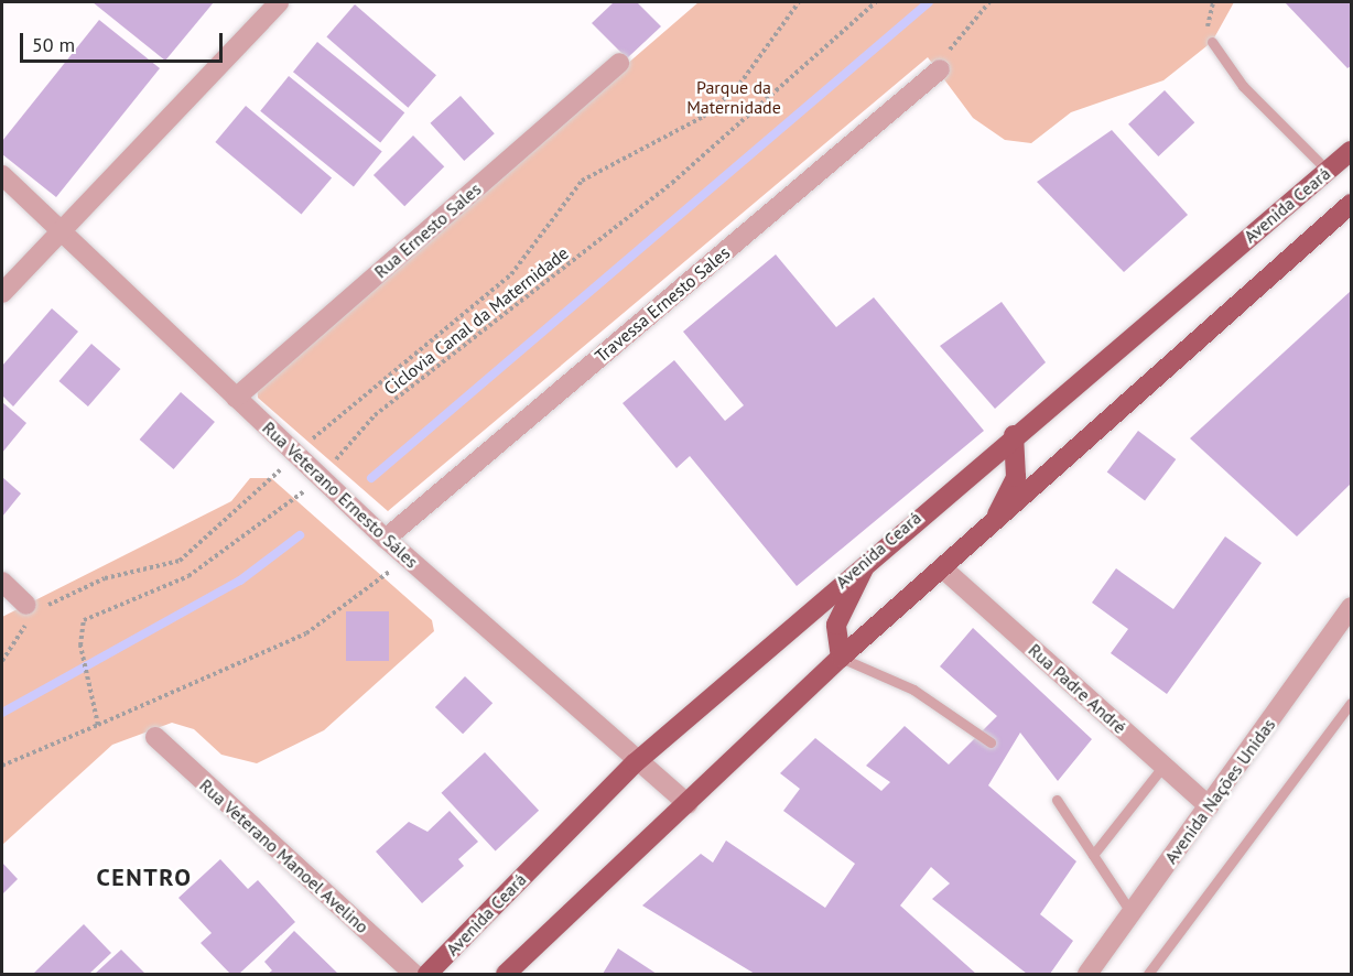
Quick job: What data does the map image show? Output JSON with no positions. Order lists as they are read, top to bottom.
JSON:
{
  "streets": {
    "main road": ["Avenida Ceará"],
    "street": [
      "Rua Ernesto Sales",
      "Travessa Ernesto Sales",
      "Rua Veterano Ernesto Sáles",
      "Rua Padre André",
      "Avenida Nações Unidas",
      "Rua Veterano Manoel Avelino"
    ],
    "path": ["Ciclovia Canal da Maternidade"]
  },
  "crossings": [
    ["Avenida Ceará", "Rua Veterano Ernesto Sáles"],
    ["Rua Ernesto Sales", "Rua Veterano Ernesto Sáles"],
    ["Travessa Ernesto Sales", "Rua Veterano Ernesto Sáles"],
    ["Ciclovia Canal da Maternidade", "Rua Veterano Ernesto Sáles"],
    ["Rua Padre André", "Avenida Nações Unidas"]
  ],
  "districts": ["CENTRO"],
  "parks": ["Parque da Maternidade"],
  "scale_bar": "50 m"
}
